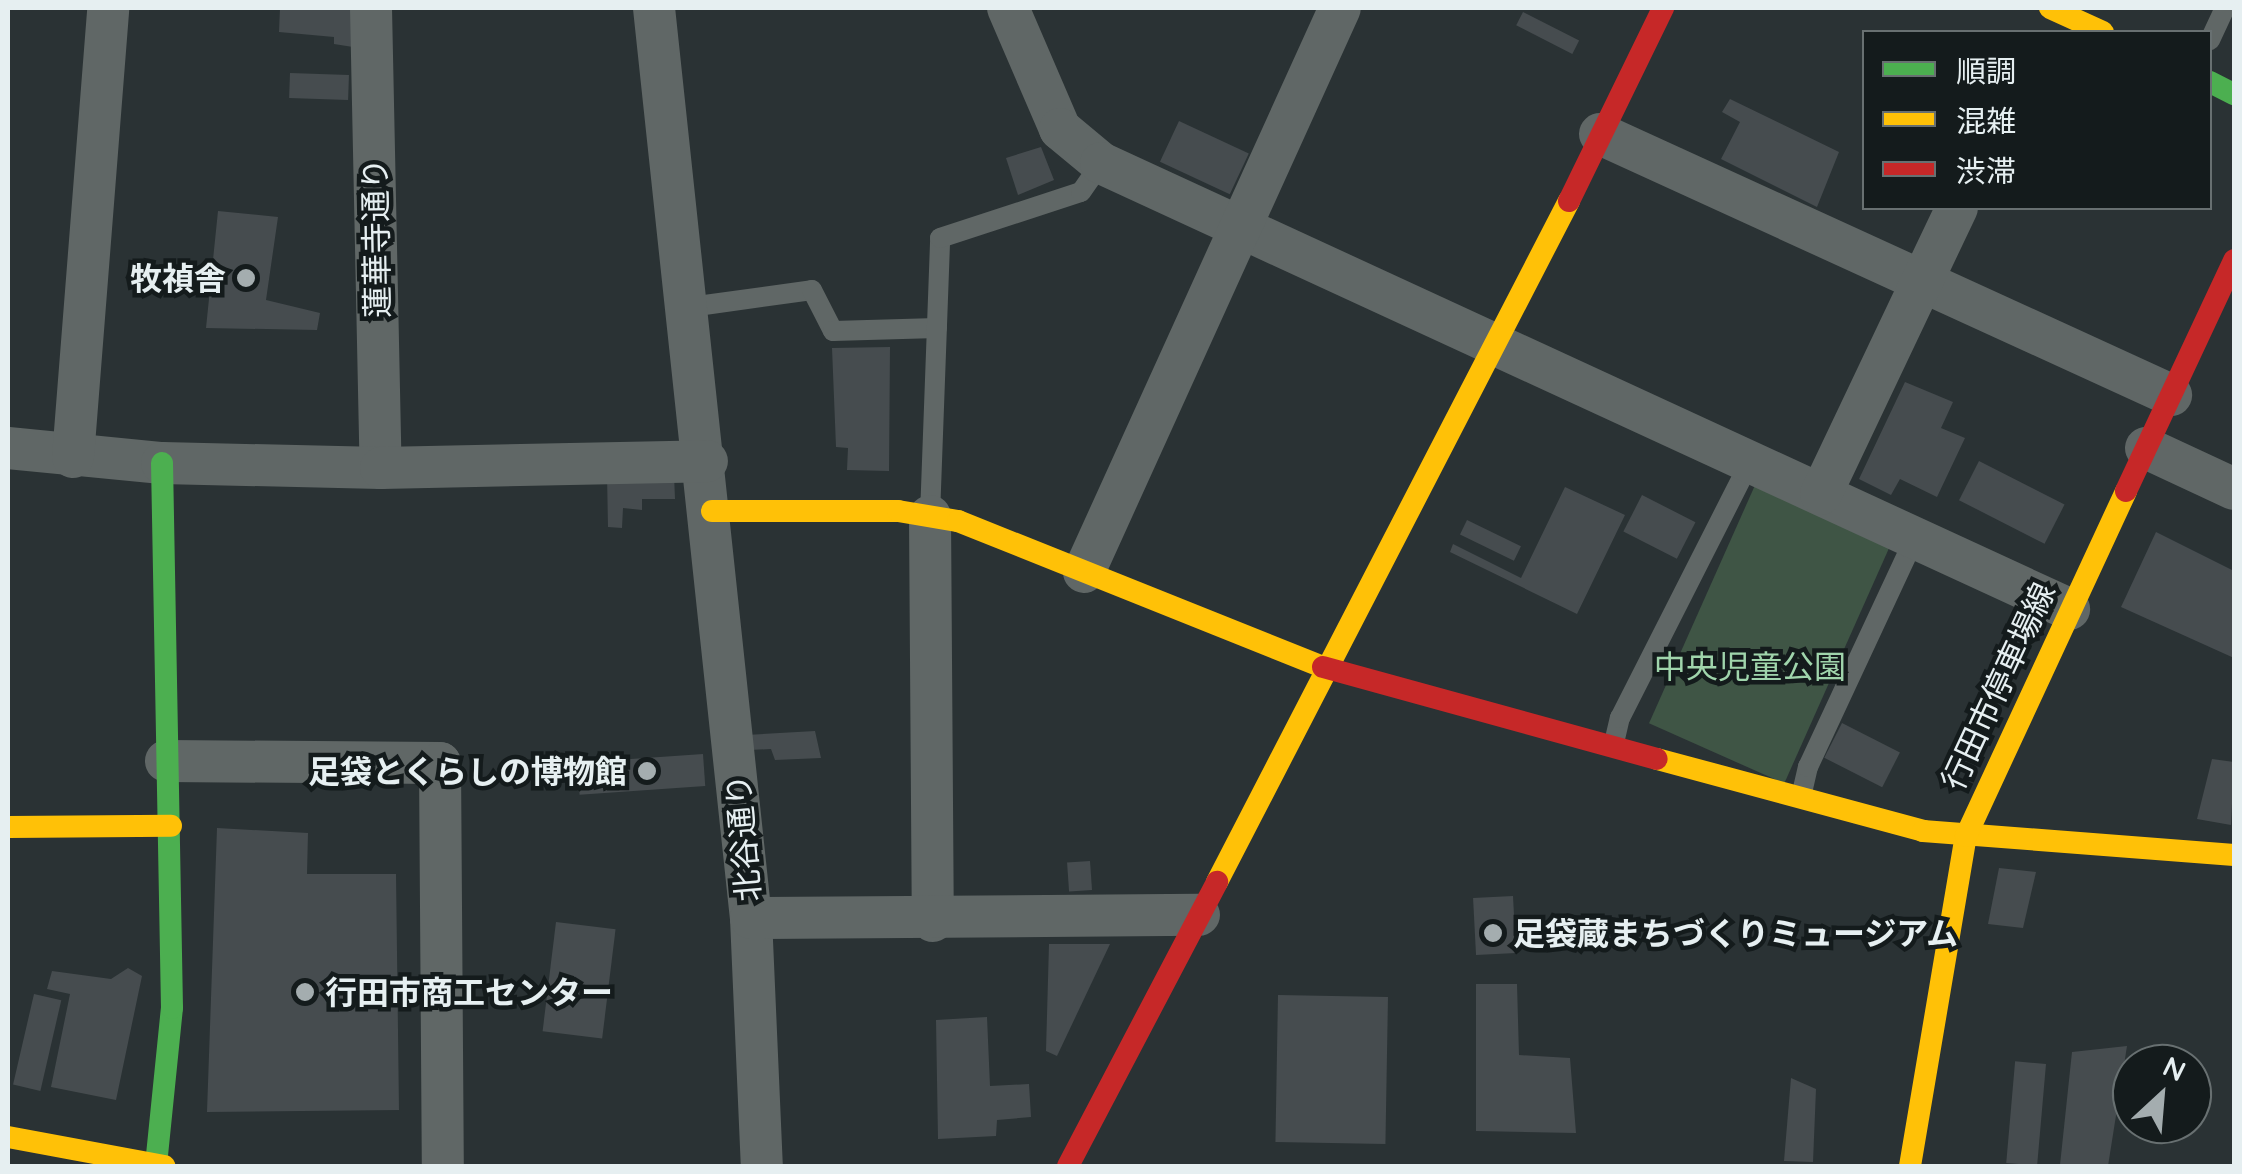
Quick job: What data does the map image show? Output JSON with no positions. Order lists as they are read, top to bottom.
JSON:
{
  "streets": {
    "street": ["蓮華寺通り", "行田市停車場線", "北谷通り"]
  },
  "parks": ["中央児童公園"],
  "places": [
    "牧禎舎",
    "足袋とくらしの博物館",
    "足袋蔵まちづくりミュージアム",
    "行田市商工センター"
  ],
  "legend": ["順調", "混雑", "渋滞"],
  "north": "top right"
}
